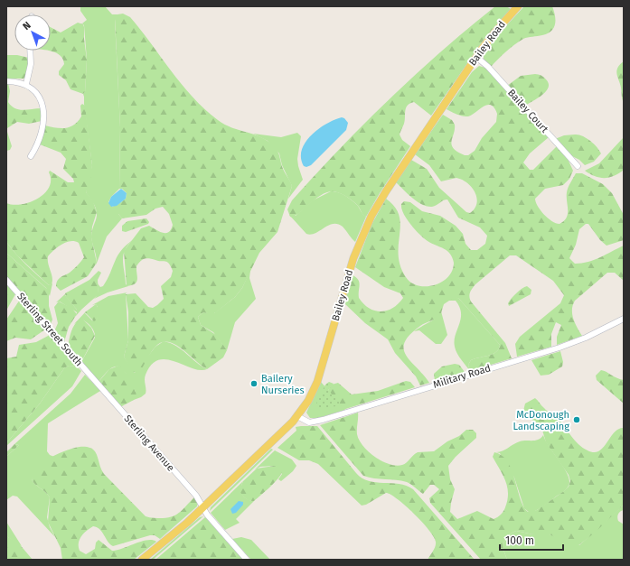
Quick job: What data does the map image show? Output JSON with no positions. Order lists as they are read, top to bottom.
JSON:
{
  "streets": {
    "main road": ["Bailey Road"],
    "street": [
      "Bailey Court",
      "Sterling Street South",
      "Military Road",
      "Sterling Avenue"
    ]
  },
  "crossings": [
    ["Bailey Road", "Bailey Court"],
    ["Bailey Road", "Military Road"],
    ["Bailey Road", "Sterling Avenue"],
    ["Sterling Street South", "Sterling Avenue"]
  ],
  "places": ["Bailery Nurseries", "McDonough Landscaping"],
  "scale_bar": "100 m",
  "north": "top left"
}
